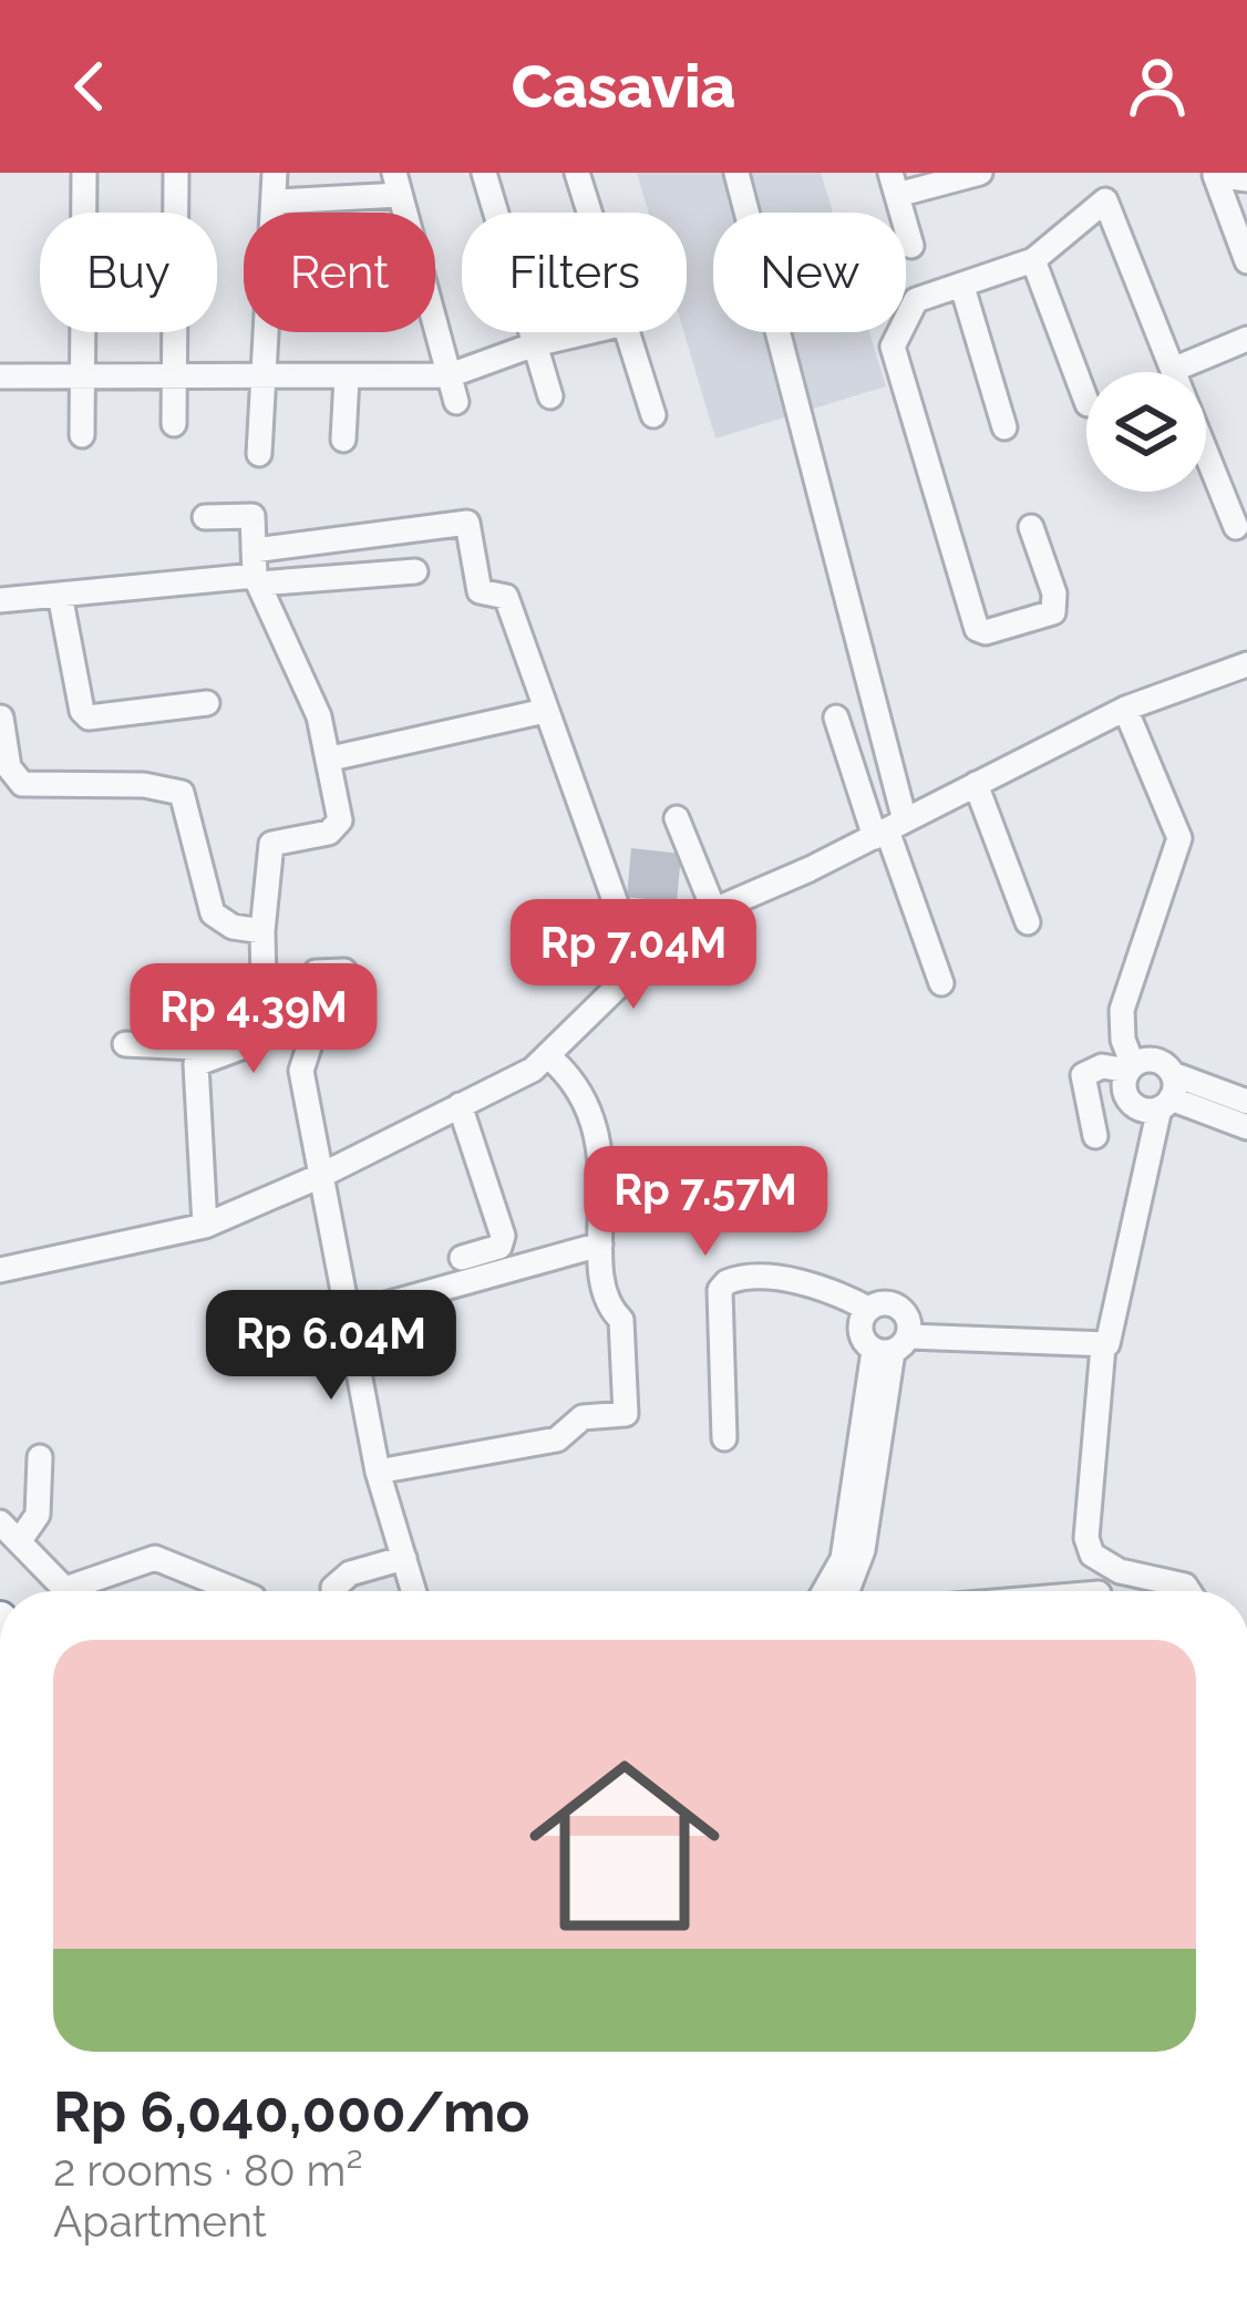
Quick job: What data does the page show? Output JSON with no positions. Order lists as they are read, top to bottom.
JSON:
{
  "page": {
    "header": "Casavia",
    "chip": [
      "Buy",
      "Rent",
      "Filters",
      "New"
    ],
    "price": [
      "Rp 7.04M",
      "Rp 4.39M",
      "Rp 7.57M",
      "Rp 6.04M"
    ],
    "list": [
      {
        "name": "Rp 6,040,000/mo",
        "note": "2 rooms · 80 m² · Apartment"
      }
    ]
  }
}
